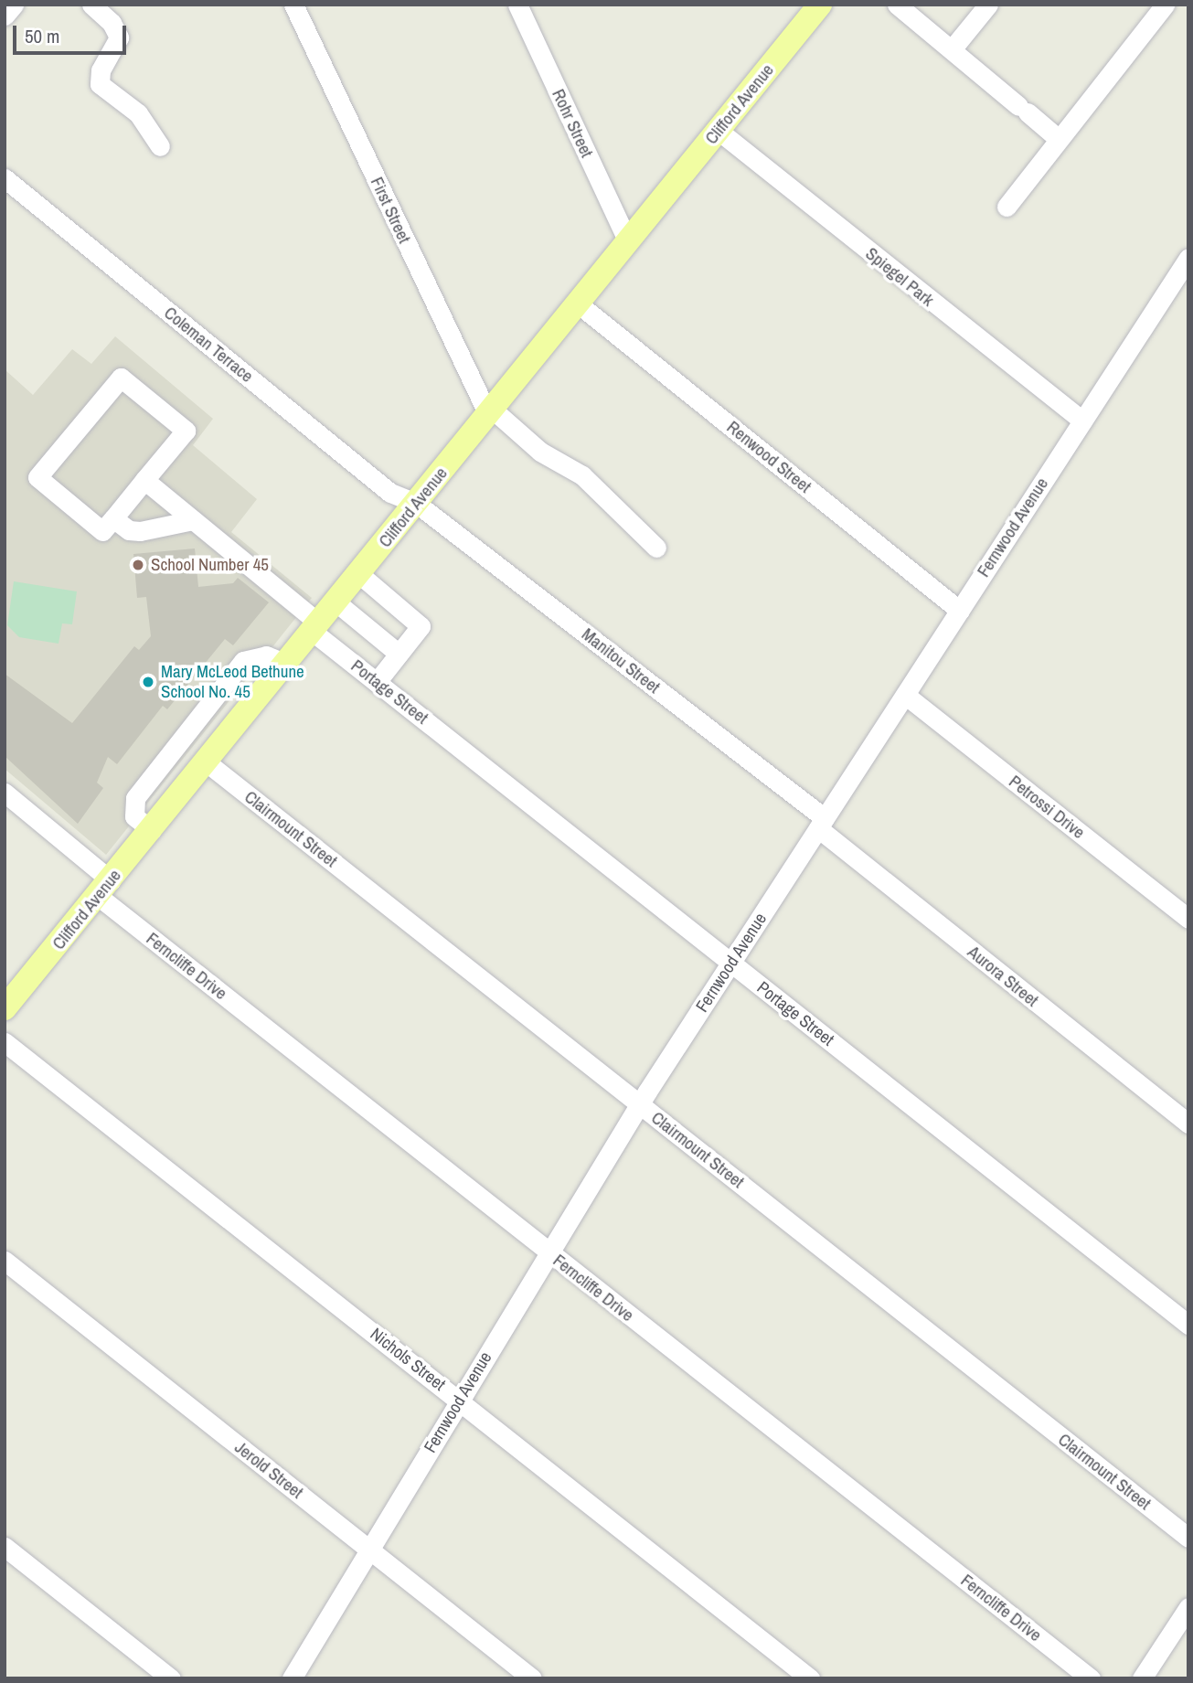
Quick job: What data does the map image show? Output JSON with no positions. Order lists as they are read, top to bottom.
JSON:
{
  "streets": {
    "main road": ["Clifford Avenue"],
    "street": [
      "Rohr Street",
      "First Street",
      "Spiegel Park",
      "Coleman Terrace",
      "Renwood Street",
      "Fernwood Avenue",
      "Manitou Street",
      "Portage Street",
      "Petrossi Drive",
      "Clairmount Street",
      "Ferncliffe Drive",
      "Aurora Street",
      "Nichols Street",
      "Jerold Street"
    ]
  },
  "crossings": [
    ["Clifford Avenue", "Rohr Street"],
    ["Clifford Avenue", "First Street"],
    ["Clifford Avenue", "Spiegel Park"],
    ["Clifford Avenue", "Coleman Terrace"],
    ["Clifford Avenue", "Renwood Street"],
    ["Clifford Avenue", "Manitou Street"],
    ["Clifford Avenue", "Portage Street"],
    ["Clifford Avenue", "Clairmount Street"],
    ["Clifford Avenue", "Ferncliffe Drive"],
    ["Spiegel Park", "Fernwood Avenue"],
    ["Coleman Terrace", "Manitou Street"],
    ["Renwood Street", "Fernwood Avenue"],
    ["Fernwood Avenue", "Manitou Street"],
    ["Fernwood Avenue", "Portage Street"],
    ["Fernwood Avenue", "Petrossi Drive"],
    ["Fernwood Avenue", "Clairmount Street"],
    ["Fernwood Avenue", "Ferncliffe Drive"],
    ["Fernwood Avenue", "Aurora Street"],
    ["Fernwood Avenue", "Nichols Street"],
    ["Fernwood Avenue", "Jerold Street"],
    ["Manitou Street", "Aurora Street"]
  ],
  "places": ["School Number 45", "Mary McLeod Bethune School No. 45"],
  "scale_bar": "50 m"
}
